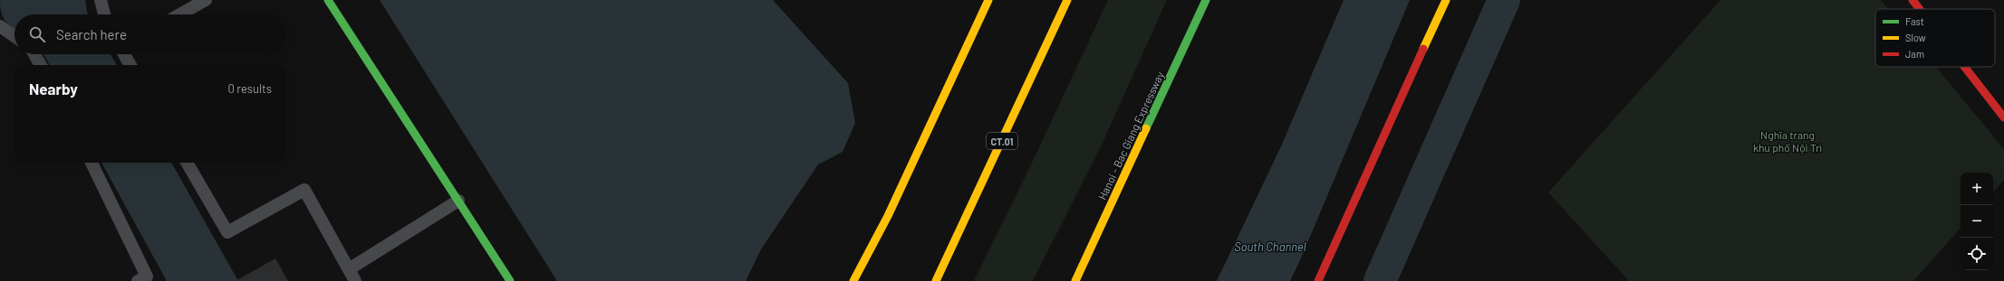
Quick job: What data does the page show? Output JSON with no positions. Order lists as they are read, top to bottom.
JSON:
{
  "streets": {
    "main road": ["Hanoi - Bac Giang Expressway", "CT.01"]
  },
  "water": ["South Channel"],
  "parks": ["Nghĩa trang khu phố Nội Trì"],
  "legend": ["Fast", "Slow", "Jam"],
  "page": {
    "search": "Search here",
    "heading": ["Nearby", "0 results"],
    "map_buttons": ["+", "−"]
  }
}
